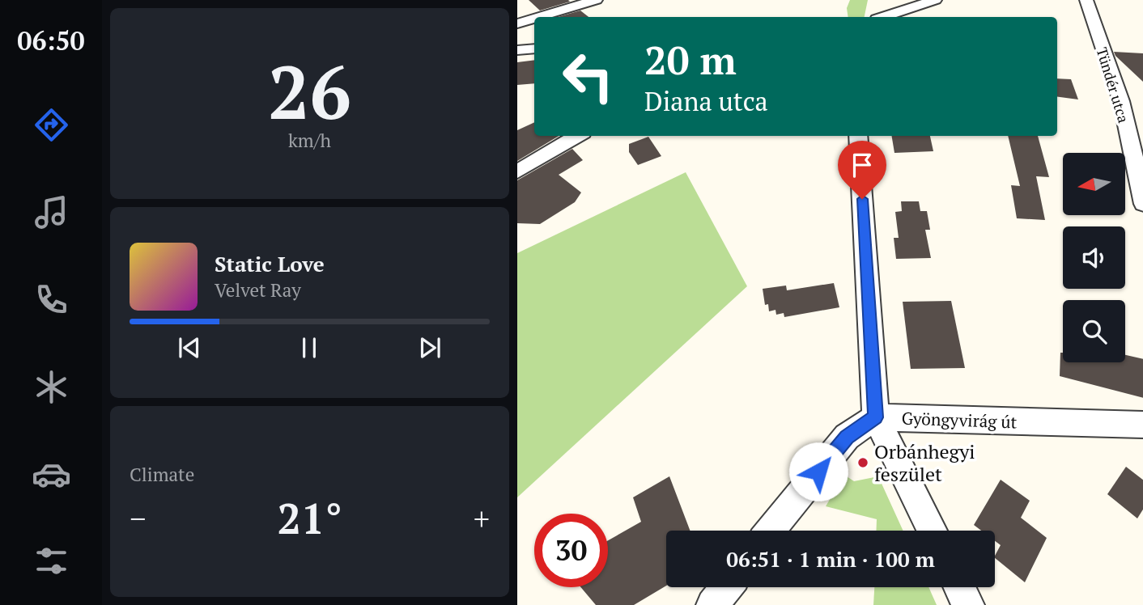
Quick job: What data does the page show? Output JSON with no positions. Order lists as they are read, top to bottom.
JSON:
{
  "streets": {
    "street": ["Tündér utca", "Gyöngyvirág út"]
  },
  "places": ["Orbánhegyi feszület"],
  "north": "left",
  "page": {
    "tabs": "06:50",
    "tile": [
      ["26", "km/h"],
      "Climate"
    ],
    "turn": ["20 m", "Diana utca"],
    "song": ["Static Love", "Velvet Ray"],
    "heat": ["−", "21°", "+"],
    "limit": "30",
    "trip": "06:51 · 1 min · 100 m"
  }
}
